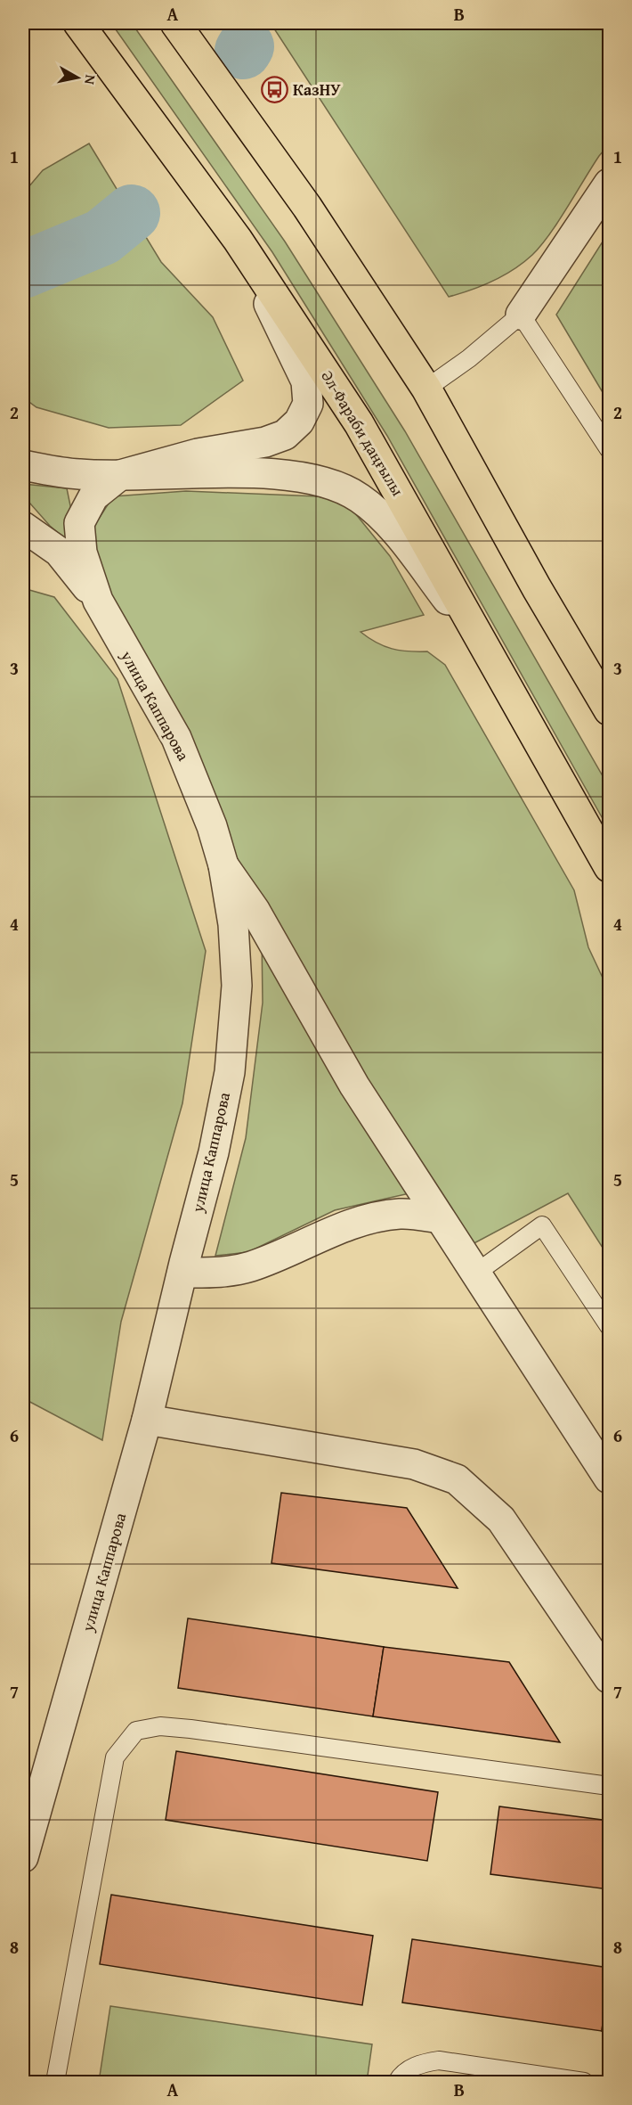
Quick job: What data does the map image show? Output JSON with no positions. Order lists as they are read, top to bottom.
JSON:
{
  "streets": {
    "main road": ["Әл-Фараби даңғылы"],
    "street": ["улица Каппарова"]
  },
  "places": {
    "bus stop": ["КазНУ"]
  },
  "north": "right",
  "grid": {
    "columns": ["A", "B"],
    "rows": [
      "1",
      "2",
      "3",
      "4",
      "5",
      "6",
      "7",
      "8"
    ]
  }
}
